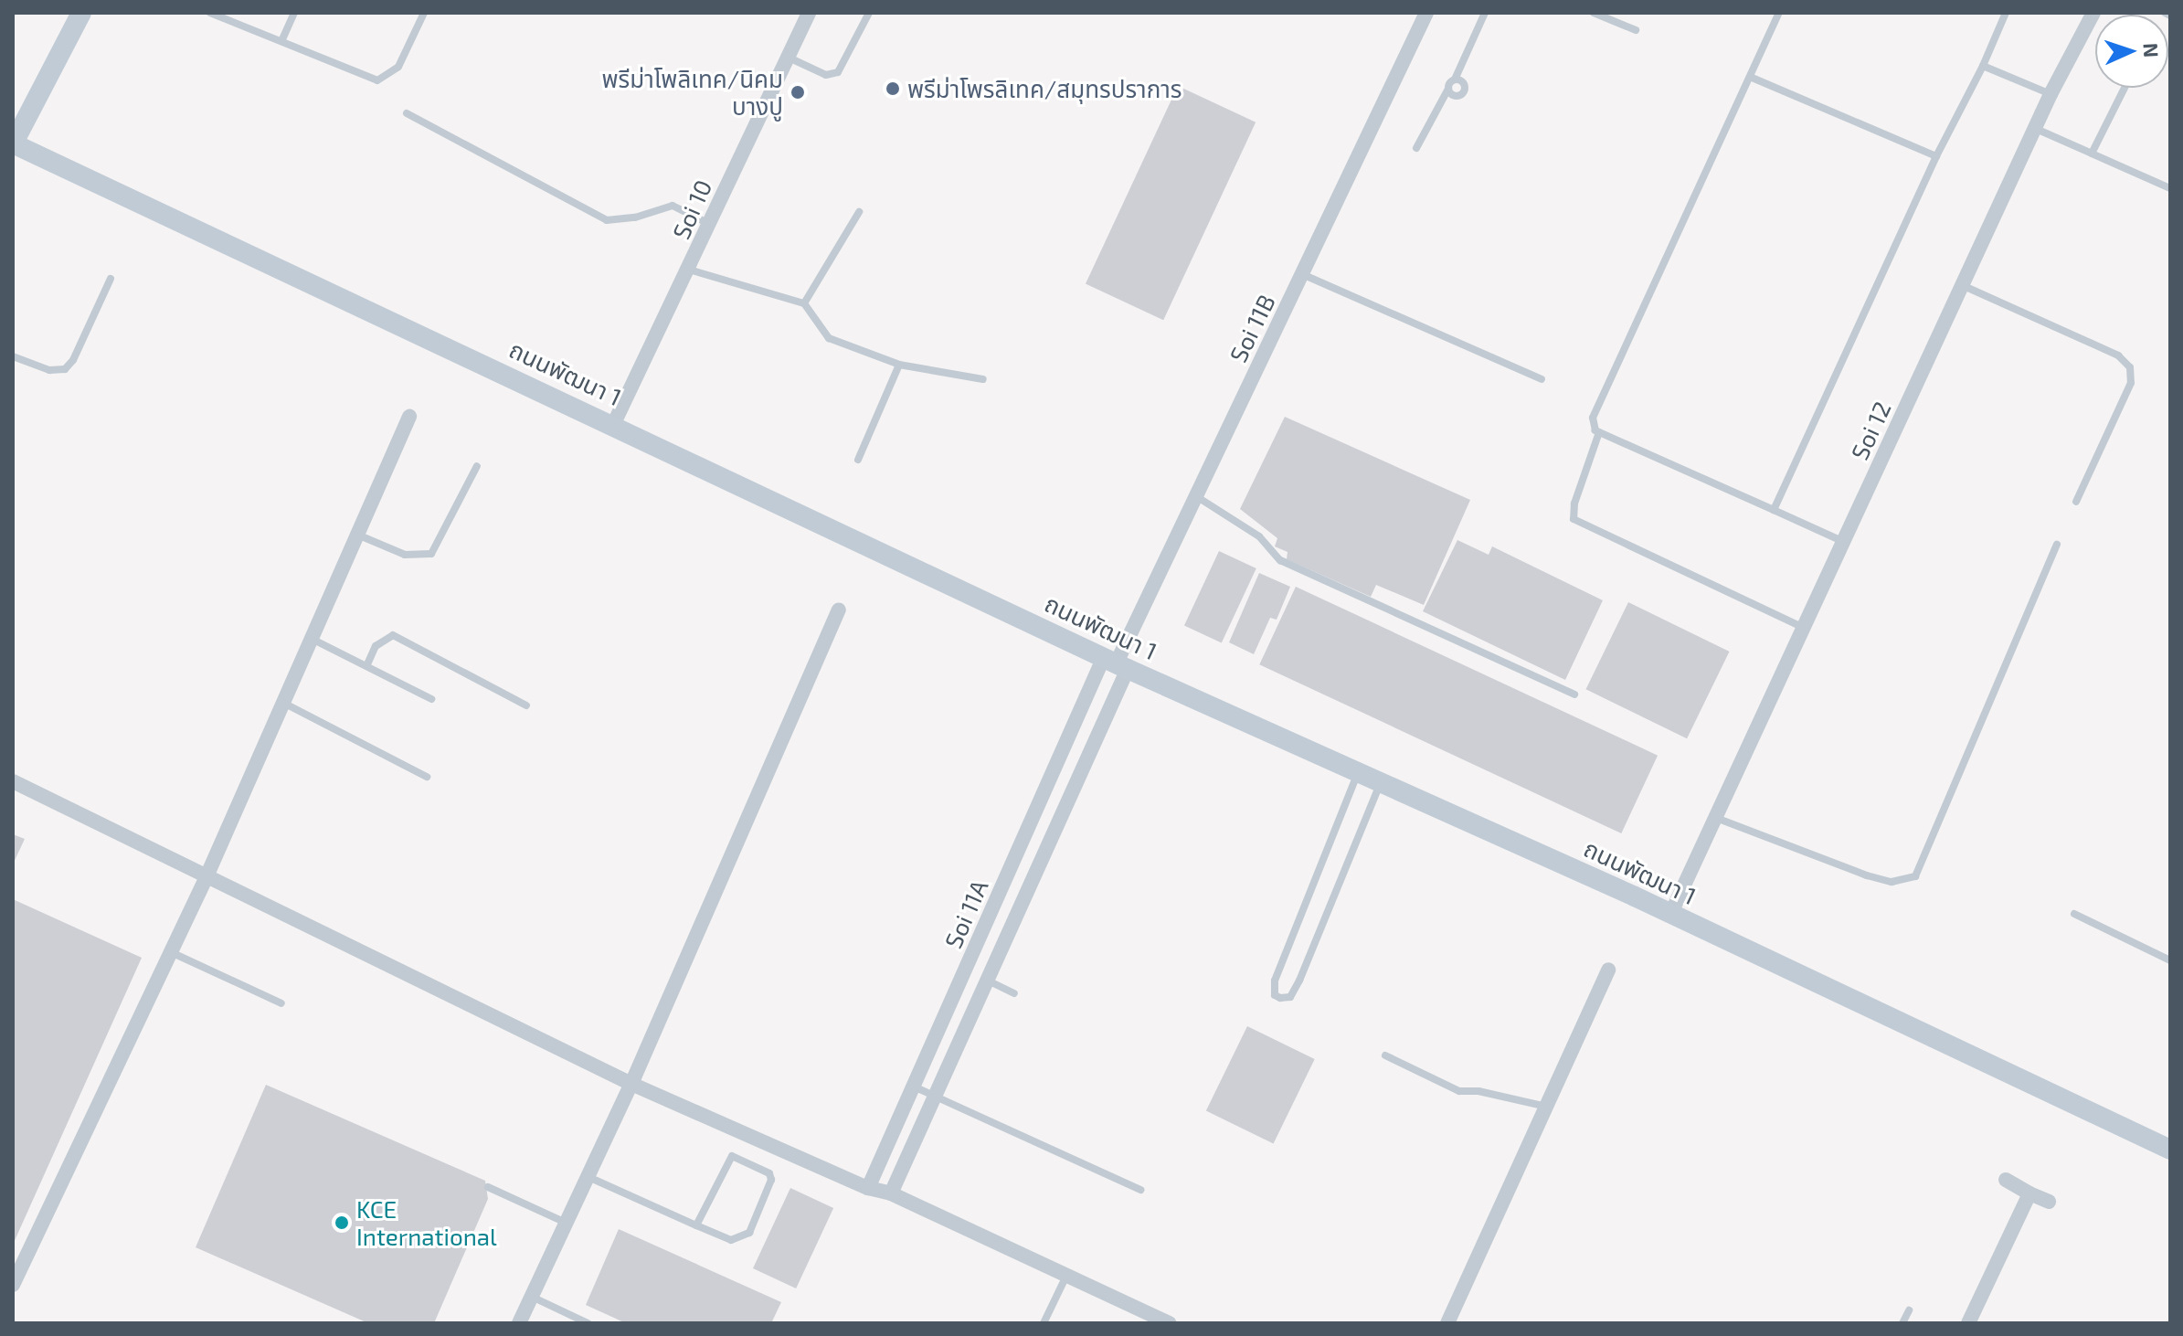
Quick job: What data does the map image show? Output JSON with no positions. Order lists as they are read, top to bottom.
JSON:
{
  "streets": {
    "main road": ["ถนนพัฒนา 1"],
    "street": [
      "Soi 10",
      "Soi 11B",
      "Soi 12",
      "Soi 11A"
    ]
  },
  "crossings": [
    ["Soi 10", "ถนนพัฒนา 1"],
    ["Soi 11B", "ถนนพัฒนา 1"],
    ["Soi 11B", "Soi 11A"],
    ["ถนนพัฒนา 1", "Soi 12"],
    ["ถนนพัฒนา 1", "Soi 11A"]
  ],
  "places": ["พรีม่าโพรลิเทค/สมุทรปราการ", "พรีม่าโพลิเทค/นิคม บางปู", "KCE International"],
  "north": "right"
}
